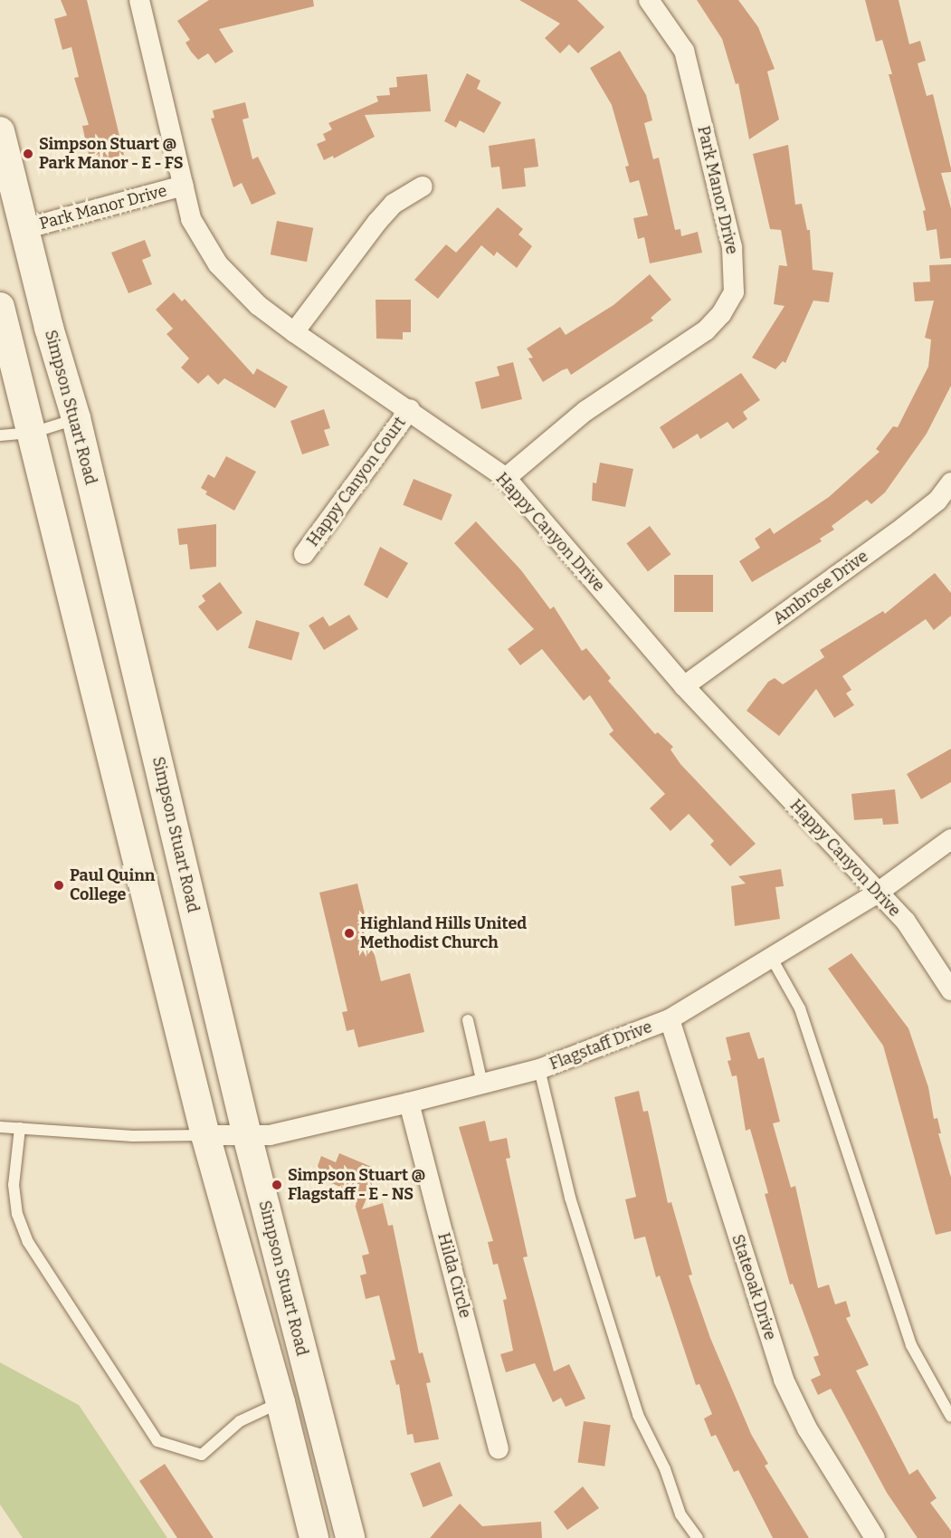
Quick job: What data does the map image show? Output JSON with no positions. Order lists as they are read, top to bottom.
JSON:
{
  "streets": {
    "main road": ["Simpson Stuart Road"],
    "street": [
      "Park Manor Drive",
      "Happy Canyon Court",
      "Happy Canyon Drive",
      "Ambrose Drive",
      "Flagstaff Drive",
      "Hilda Circle",
      "Stateoak Drive"
    ]
  },
  "crossings": [
    ["Park Manor Drive", "Simpson Stuart Road"],
    ["Park Manor Drive", "Happy Canyon Drive"],
    ["Simpson Stuart Road", "Flagstaff Drive"],
    ["Happy Canyon Court", "Happy Canyon Drive"],
    ["Happy Canyon Drive", "Ambrose Drive"],
    ["Happy Canyon Drive", "Flagstaff Drive"],
    ["Flagstaff Drive", "Hilda Circle"],
    ["Flagstaff Drive", "Stateoak Drive"]
  ],
  "places": [
    "Simpson Stuart @ Park Manor - E - FS",
    "Paul Quinn College",
    "Highland Hills United Methodist Church",
    "Simpson Stuart @ Flagstaff - E - NS"
  ]
}
